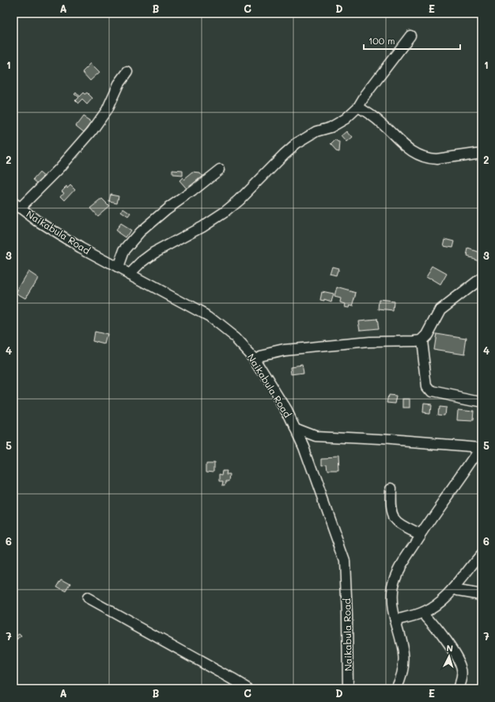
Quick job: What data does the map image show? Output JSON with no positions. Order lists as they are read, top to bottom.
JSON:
{
  "streets": {
    "street": ["Naikabula Road"]
  },
  "scale_bar": "100 m",
  "north": "top",
  "grid": {
    "columns": [
      "A",
      "B",
      "C",
      "D",
      "E"
    ],
    "rows": [
      "1",
      "2",
      "3",
      "4",
      "5",
      "6",
      "7"
    ]
  }
}
